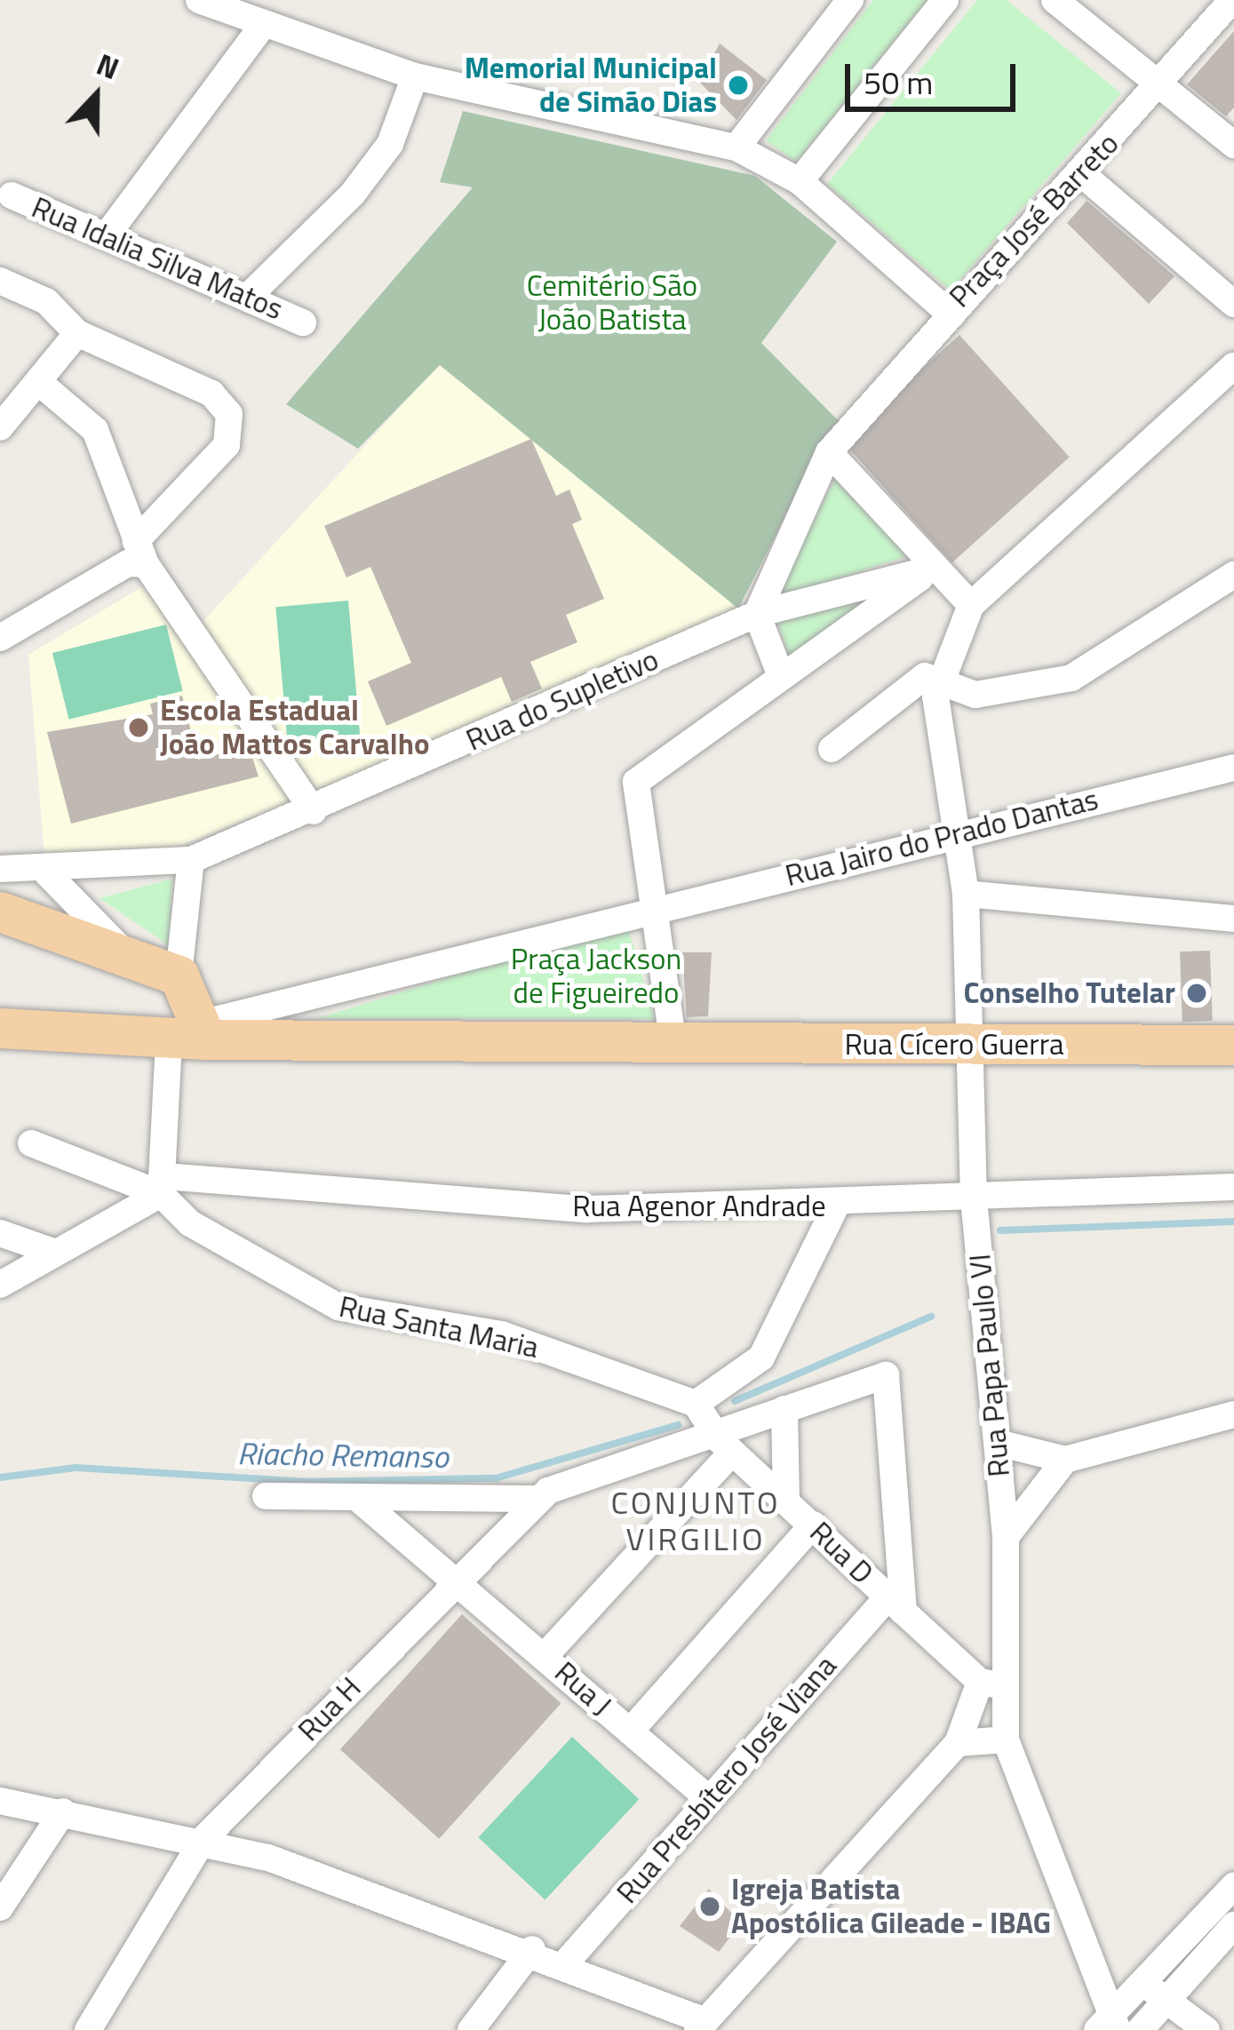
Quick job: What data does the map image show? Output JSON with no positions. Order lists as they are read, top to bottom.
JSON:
{
  "streets": {
    "main road": ["Rua Cícero Guerra"],
    "street": [
      "Praça José Barreto",
      "Rua Idalia Silva Matos",
      "Rua do Supletivo",
      "Rua Jairo do Prado Dantas",
      "Rua Agenor Andrade",
      "Rua Santa Maria",
      "Rua Papa Paulo VI",
      "Rua D",
      "Rua J",
      "Rua H",
      "Rua Presbítero José Viana"
    ]
  },
  "crossings": [
    ["Rua Jairo do Prado Dantas", "Rua Papa Paulo VI"],
    ["Rua Cícero Guerra", "Rua Papa Paulo VI"],
    ["Rua Agenor Andrade", "Rua Santa Maria"],
    ["Rua Agenor Andrade", "Rua Papa Paulo VI"],
    ["Rua Santa Maria", "Rua D"],
    ["Rua Papa Paulo VI", "Rua D"],
    ["Rua D", "Rua Presbítero José Viana"],
    ["Rua J", "Rua H"],
    ["Rua J", "Rua Presbítero José Viana"]
  ],
  "districts": ["CONJUNTO VIRGILIO"],
  "water": ["Riacho Remanso"],
  "parks": ["Cemitério São João Batista", "Praça Jackson de Figueiredo"],
  "places": [
    "Memorial Municipal de Simão Dias",
    "Escola Estadual João Mattos Carvalho",
    "Conselho Tutelar",
    "Igreja Batista Apostólica Gileade - IBAG"
  ],
  "scale_bar": "50 m",
  "north": "top"
}
